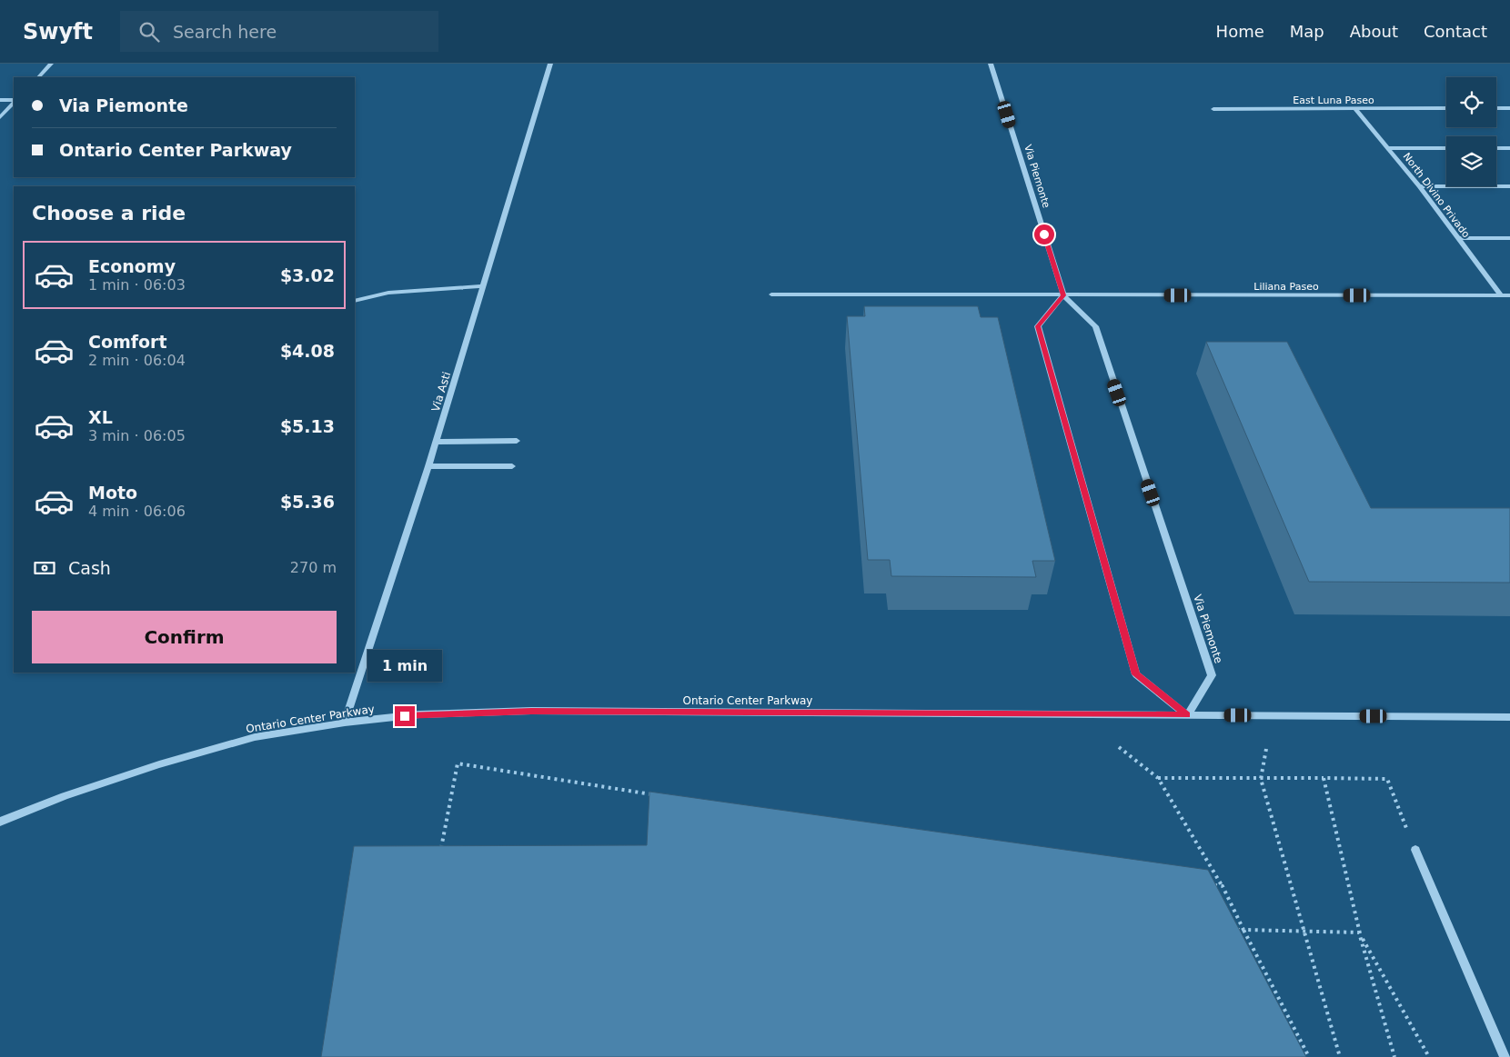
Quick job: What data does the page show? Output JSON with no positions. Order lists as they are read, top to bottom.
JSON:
{
  "streets": {
    "street": [
      "East Luna Paseo",
      "Via Piemonte",
      "North Divino Privado",
      "Liliana Paseo",
      "Via Asti",
      "Ontario Center Parkway"
    ]
  },
  "crossings": [
    ["East Luna Paseo", "North Divino Privado"],
    ["Via Piemonte", "Liliana Paseo"],
    ["Via Piemonte", "Ontario Center Parkway"],
    ["North Divino Privado", "Liliana Paseo"],
    ["Via Asti", "Ontario Center Parkway"]
  ],
  "page": {
    "header": "Swyft",
    "search": "Search here",
    "nav": [
      "Home",
      "Map",
      "About",
      "Contact"
    ],
    "banner": ["Via Piemonte", "Ontario Center Parkway"],
    "heading": "Choose a ride",
    "list": [
      {
        "name": "Economy",
        "note": "1 min · 06:03",
        "value": "$3.02"
      },
      {
        "name": "Comfort",
        "note": "2 min · 06:04",
        "value": "$4.08"
      },
      {
        "name": "XL",
        "note": "3 min · 06:05",
        "value": "$5.13"
      },
      {
        "name": "Moto",
        "note": "4 min · 06:06",
        "value": "$5.36"
      }
    ],
    "pay": ["Cash", "270 m"],
    "buttons": "Confirm",
    "bubble": "1 min"
  }
}
